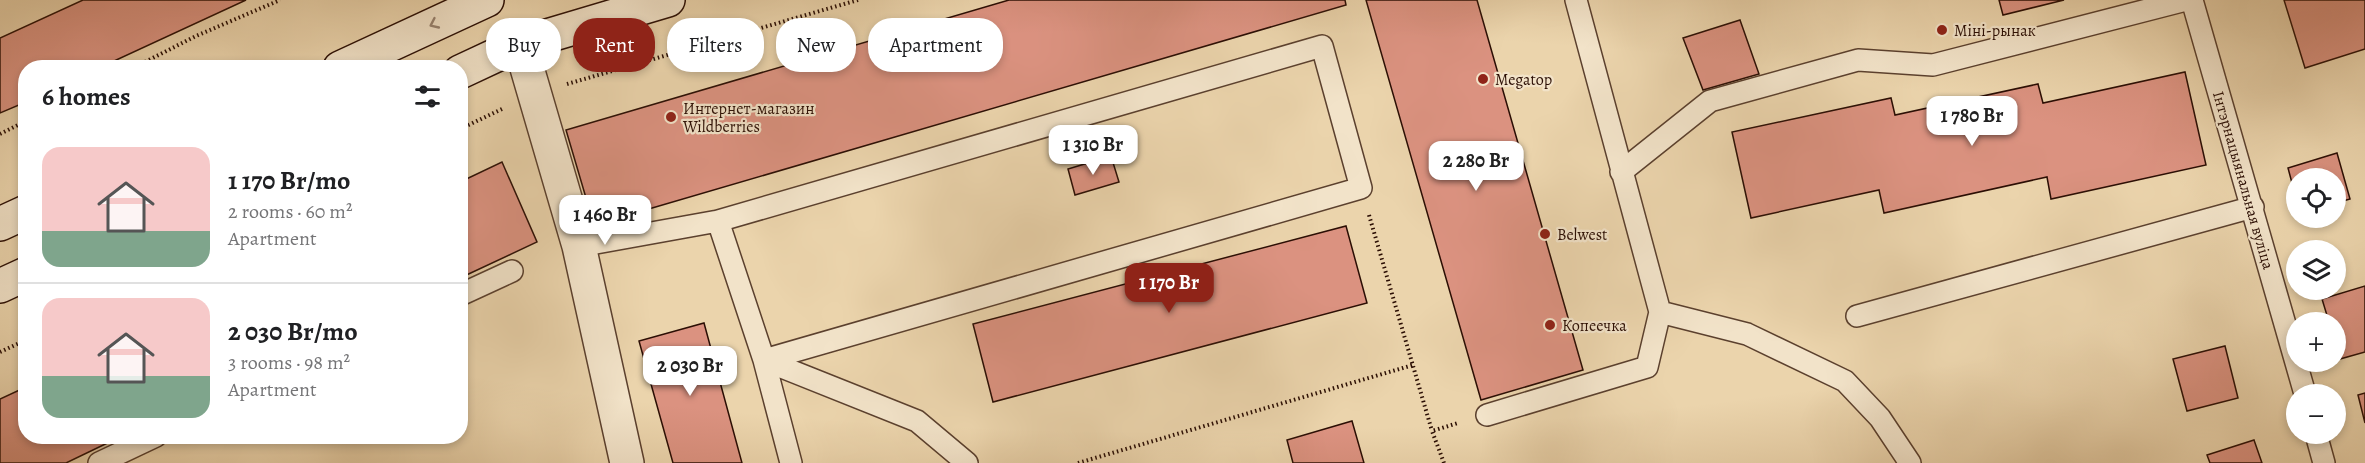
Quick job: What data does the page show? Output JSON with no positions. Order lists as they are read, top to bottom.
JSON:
{
  "streets": {
    "lane": ["Інтэрнацыянальная вуліца"]
  },
  "places": [
    "Міні-рынак",
    "Megatop",
    "Интернет-магазин Wildberries",
    "Belwest",
    "Копеечка"
  ],
  "page": {
    "chip": [
      "Buy",
      "Rent",
      "Filters",
      "New",
      "Apartment"
    ],
    "heading": "6 homes",
    "price": [
      "1 780 Br",
      "1 310 Br",
      "2 280 Br",
      "1 460 Br",
      "1 170 Br",
      "2 030 Br"
    ],
    "list": [
      {
        "name": "1 170 Br/mo",
        "note": "2 rooms · 60 m² · Apartment"
      },
      {
        "name": "2 030 Br/mo",
        "note": "3 rooms · 98 m² · Apartment"
      }
    ],
    "map_buttons": ["+", "−"]
  }
}
